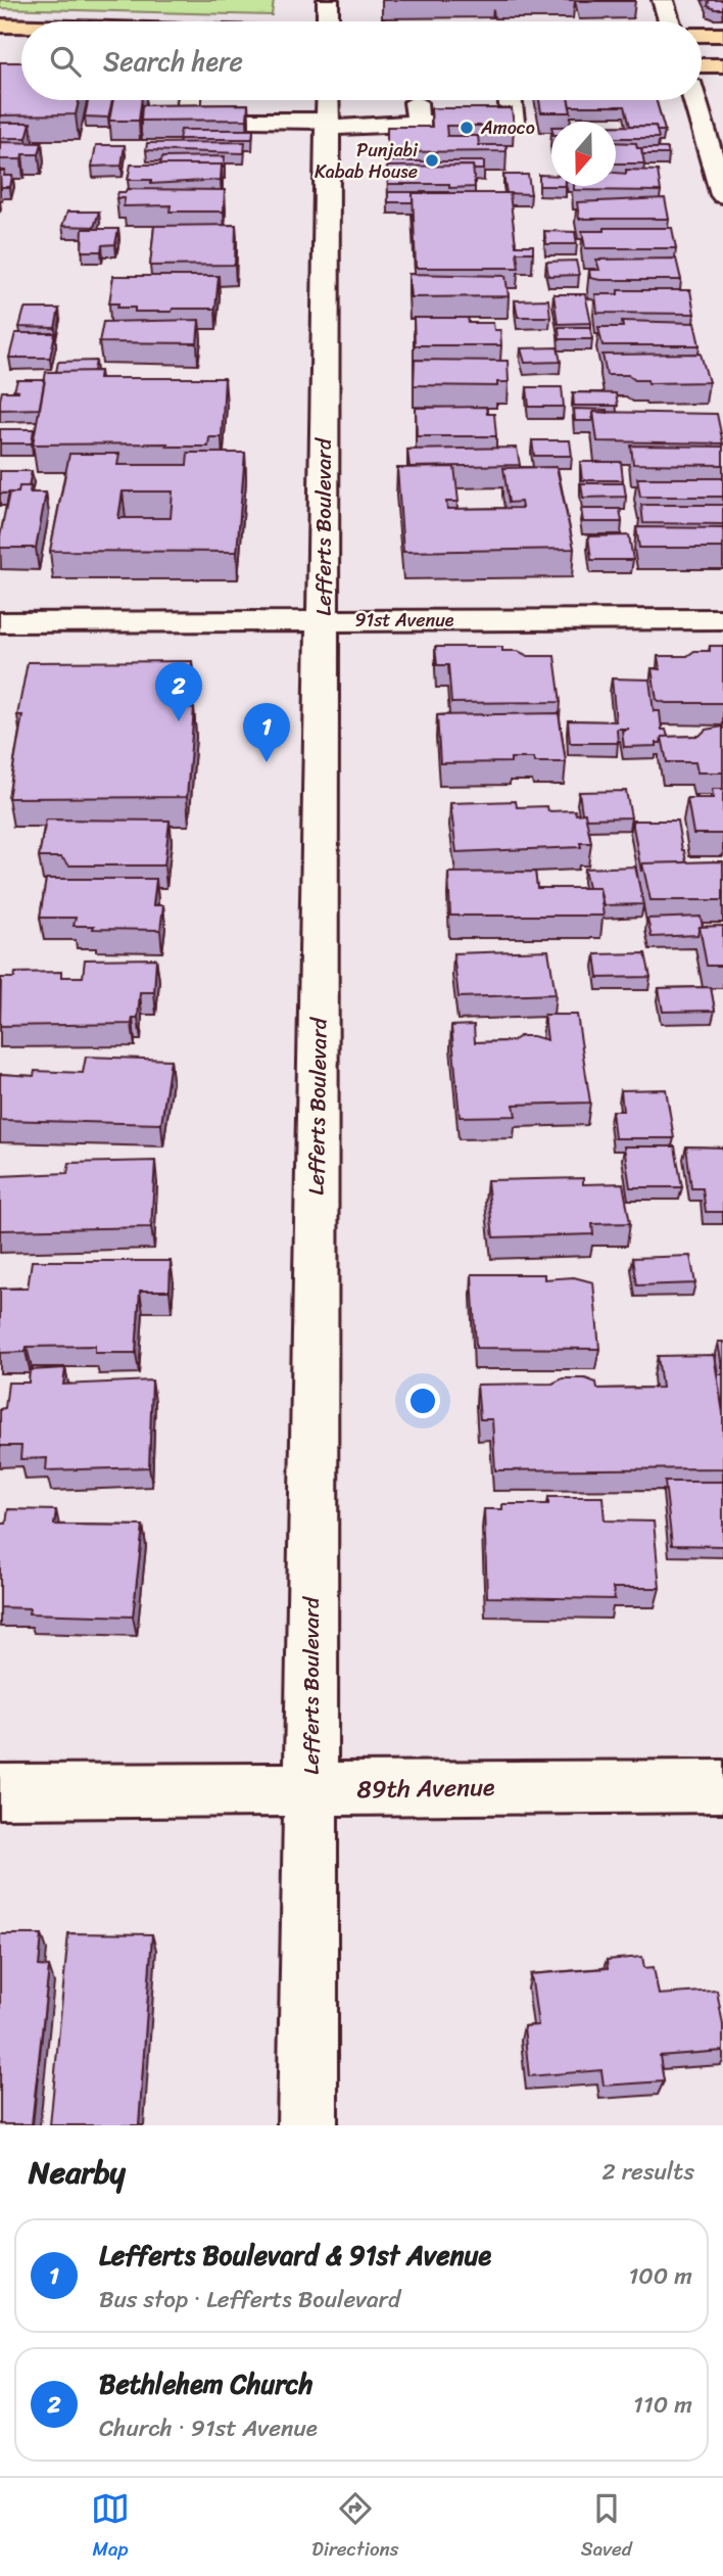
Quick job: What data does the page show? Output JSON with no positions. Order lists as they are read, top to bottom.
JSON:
{
  "streets": {
    "street": ["Lefferts Boulevard", "91st Avenue", "89th Avenue"]
  },
  "crossings": [
    ["Lefferts Boulevard", "91st Avenue"],
    ["Lefferts Boulevard", "89th Avenue"]
  ],
  "places": ["Amoco", "Punjabi Kabab House"],
  "north": "bottom",
  "page": {
    "search": "Search here",
    "pins": ["2", "1"],
    "heading": ["Nearby", "2 results"],
    "list": [
      {
        "mark": "1",
        "name": "Lefferts Boulevard & 91st Avenue",
        "note": "Bus stop · Lefferts Boulevard",
        "value": "100 m"
      },
      {
        "mark": "2",
        "name": "Bethlehem Church",
        "note": "Church · 91st Avenue",
        "value": "110 m"
      }
    ],
    "nav": ["Map", "Directions", "Saved"]
  }
}
